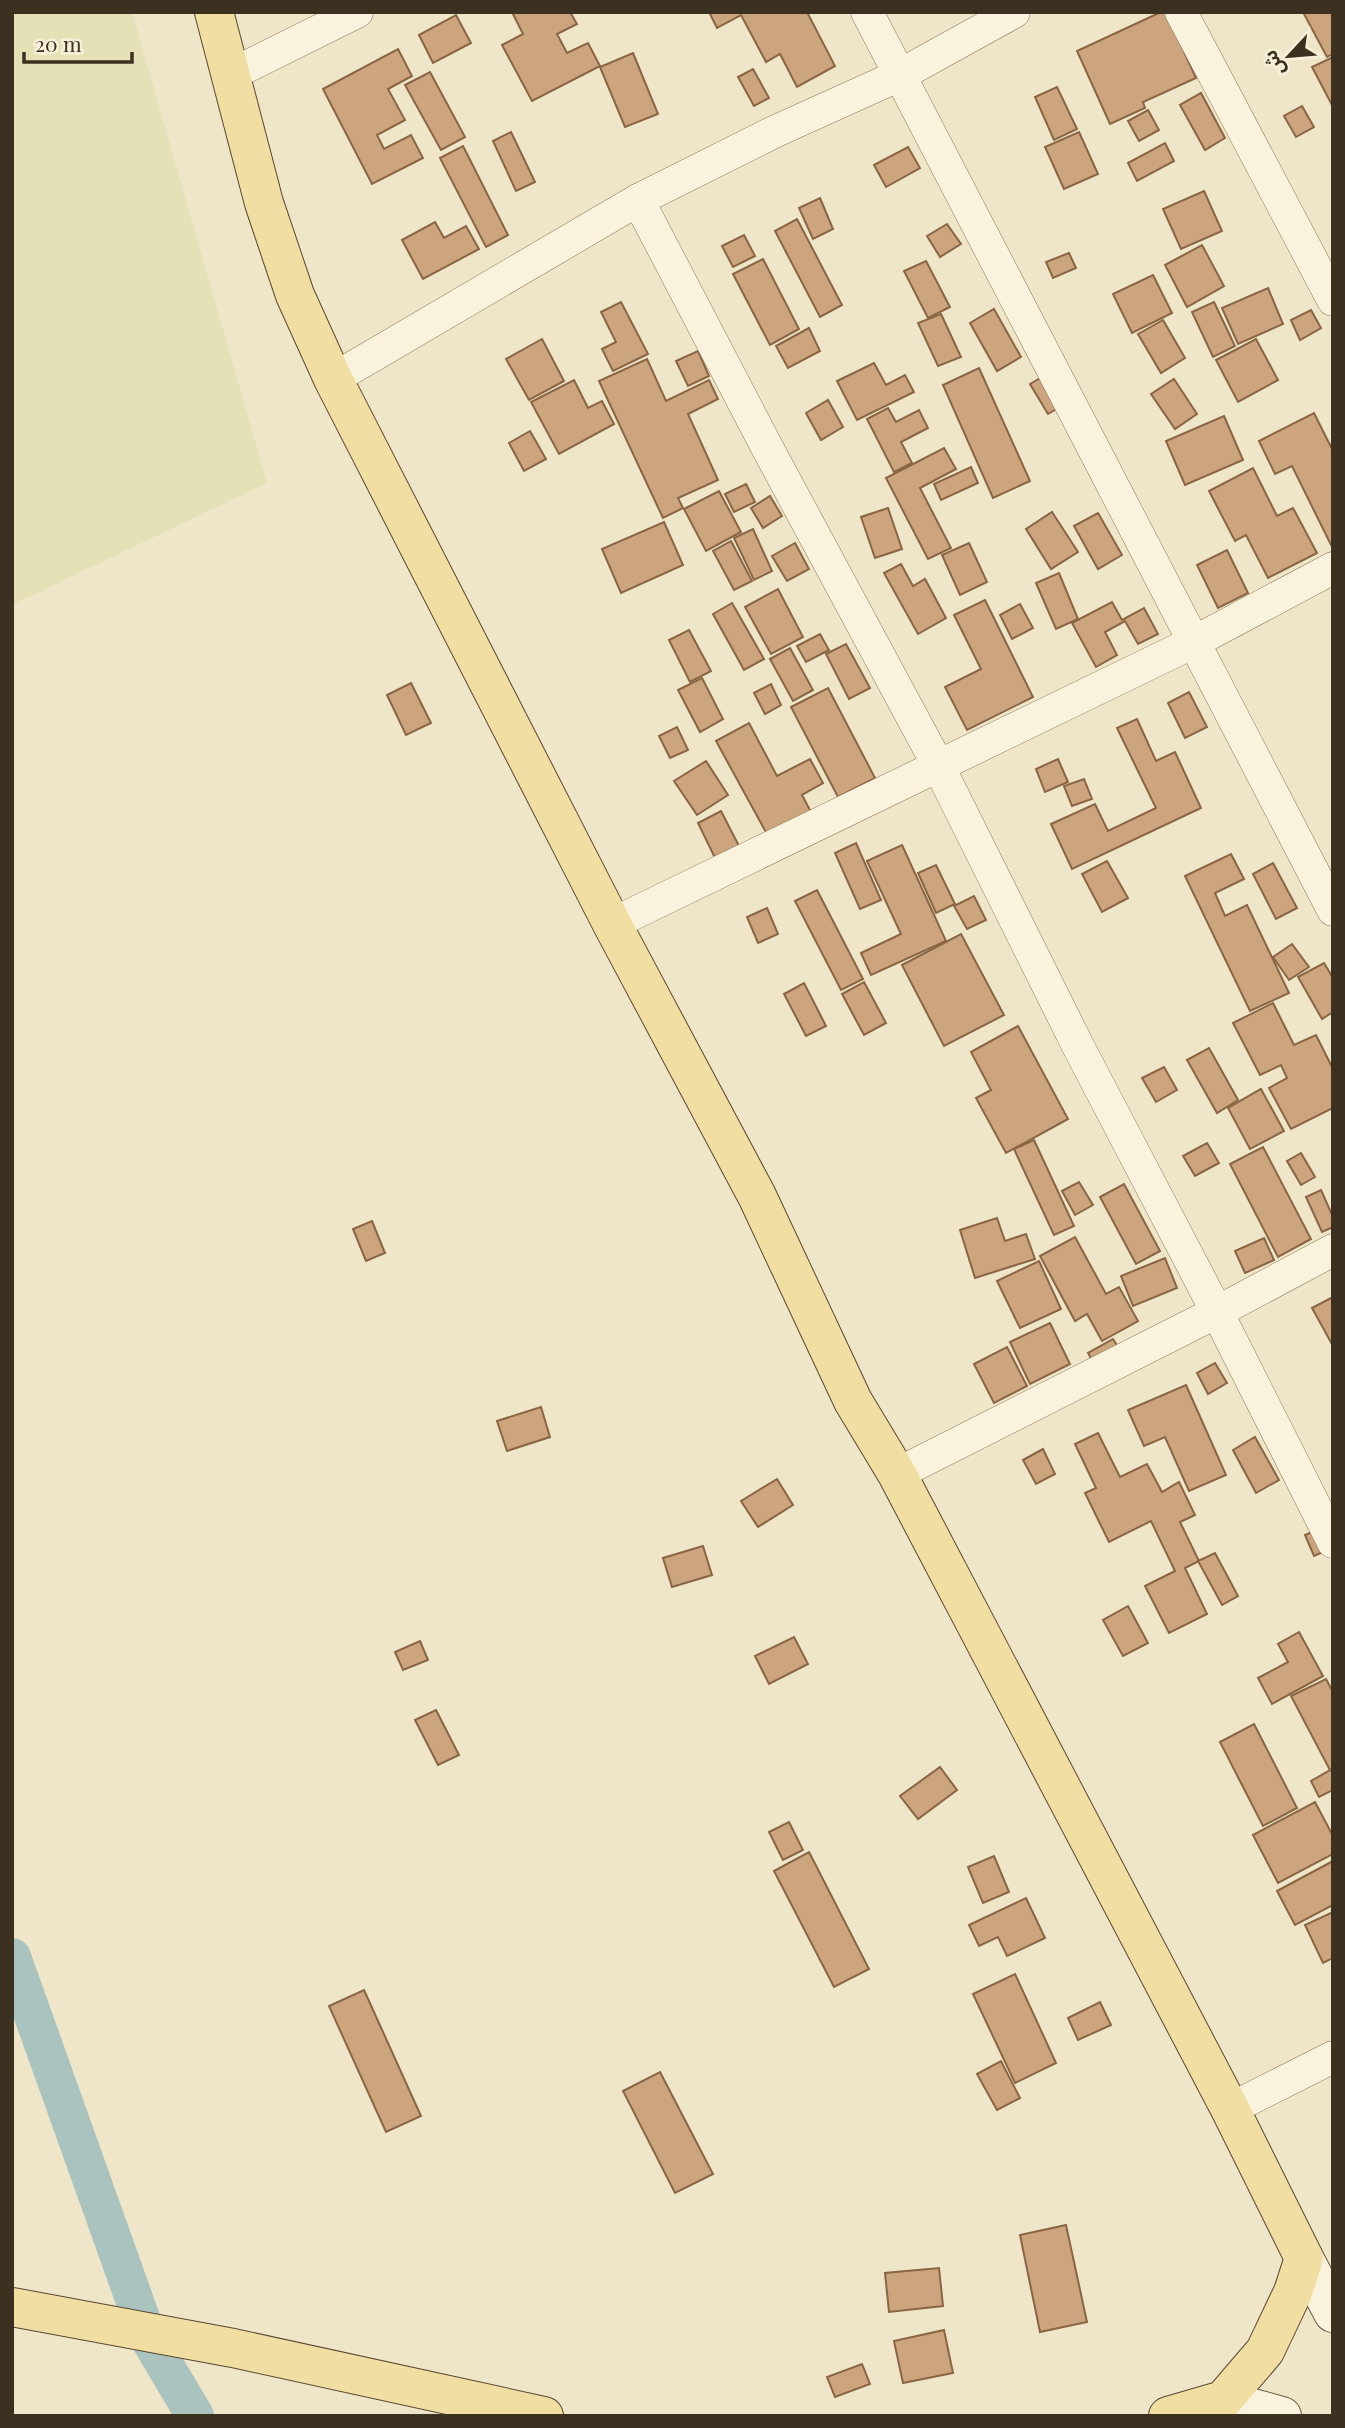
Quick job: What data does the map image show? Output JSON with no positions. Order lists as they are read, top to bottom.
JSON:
{
  "scale_bar": "20 m",
  "north": "bottom left"
}
